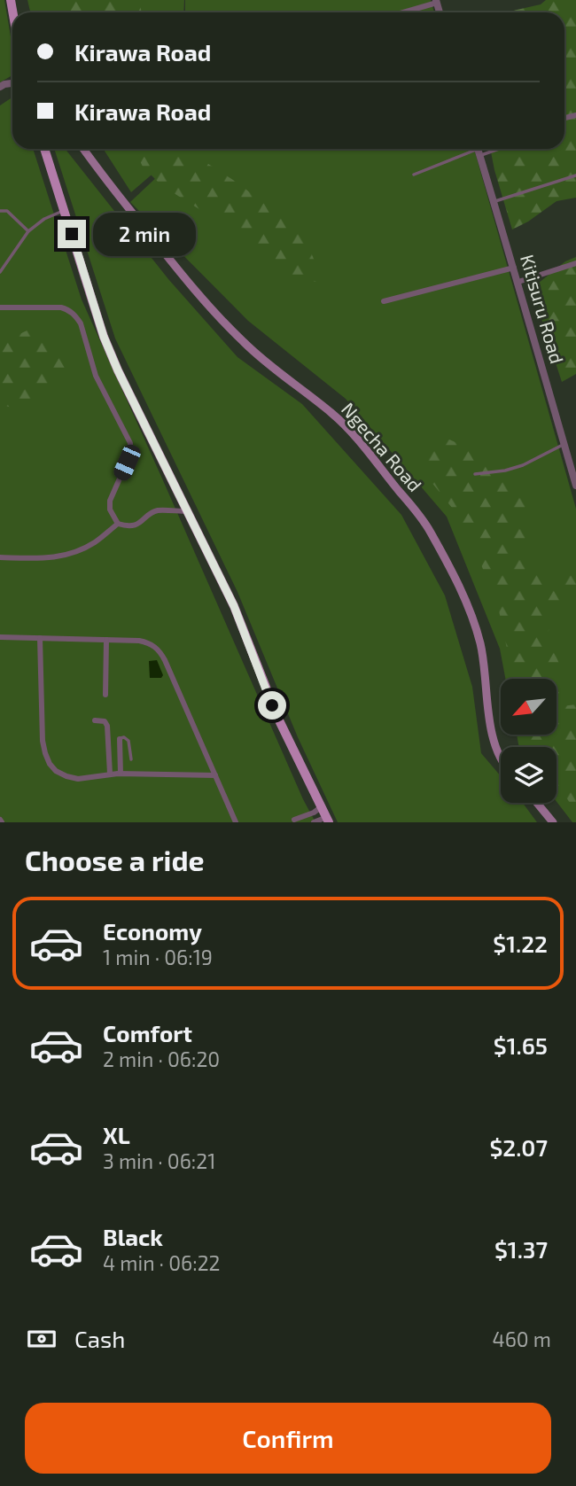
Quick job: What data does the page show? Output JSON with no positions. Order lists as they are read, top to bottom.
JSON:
{
  "streets": {
    "main road": ["Ngecha Road"],
    "street": ["Kitisuru Road"]
  },
  "north": "bottom left",
  "page": {
    "banner": ["Kirawa Road", "Kirawa Road"],
    "bubble": "2 min",
    "heading": "Choose a ride",
    "list": [
      {
        "name": "Economy",
        "note": "1 min · 06:19",
        "value": "$1.22"
      },
      {
        "name": "Comfort",
        "note": "2 min · 06:20",
        "value": "$1.65"
      },
      {
        "name": "XL",
        "note": "3 min · 06:21",
        "value": "$2.07"
      },
      {
        "name": "Black",
        "note": "4 min · 06:22",
        "value": "$1.37"
      }
    ],
    "pay": ["Cash", "460 m"],
    "buttons": "Confirm"
  }
}
